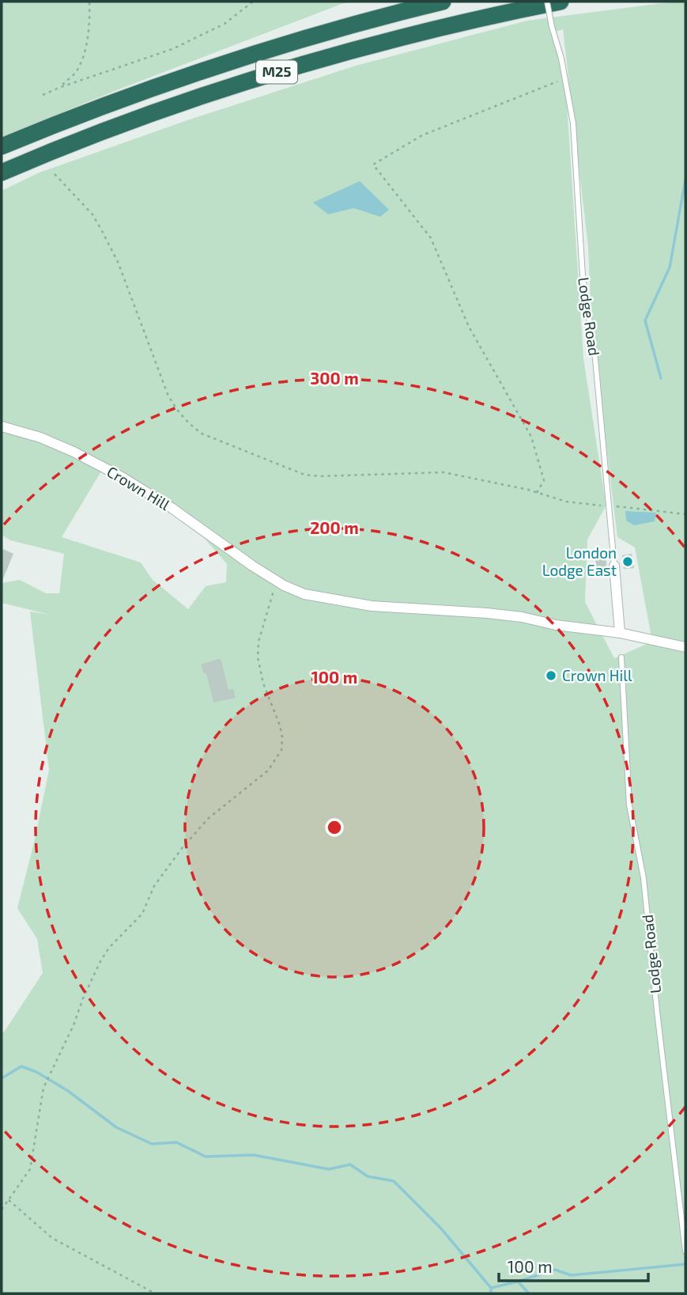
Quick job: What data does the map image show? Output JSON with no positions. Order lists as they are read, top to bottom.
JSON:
{
  "streets": {
    "highway": ["M25"],
    "street": ["Lodge Road", "Crown Hill"]
  },
  "crossings": [
    ["Lodge Road", "Crown Hill"]
  ],
  "places": ["London Lodge East", "Crown Hill"],
  "scale_bar": "100 m",
  "rings": ["300 m", "200 m", "100 m"]
}
